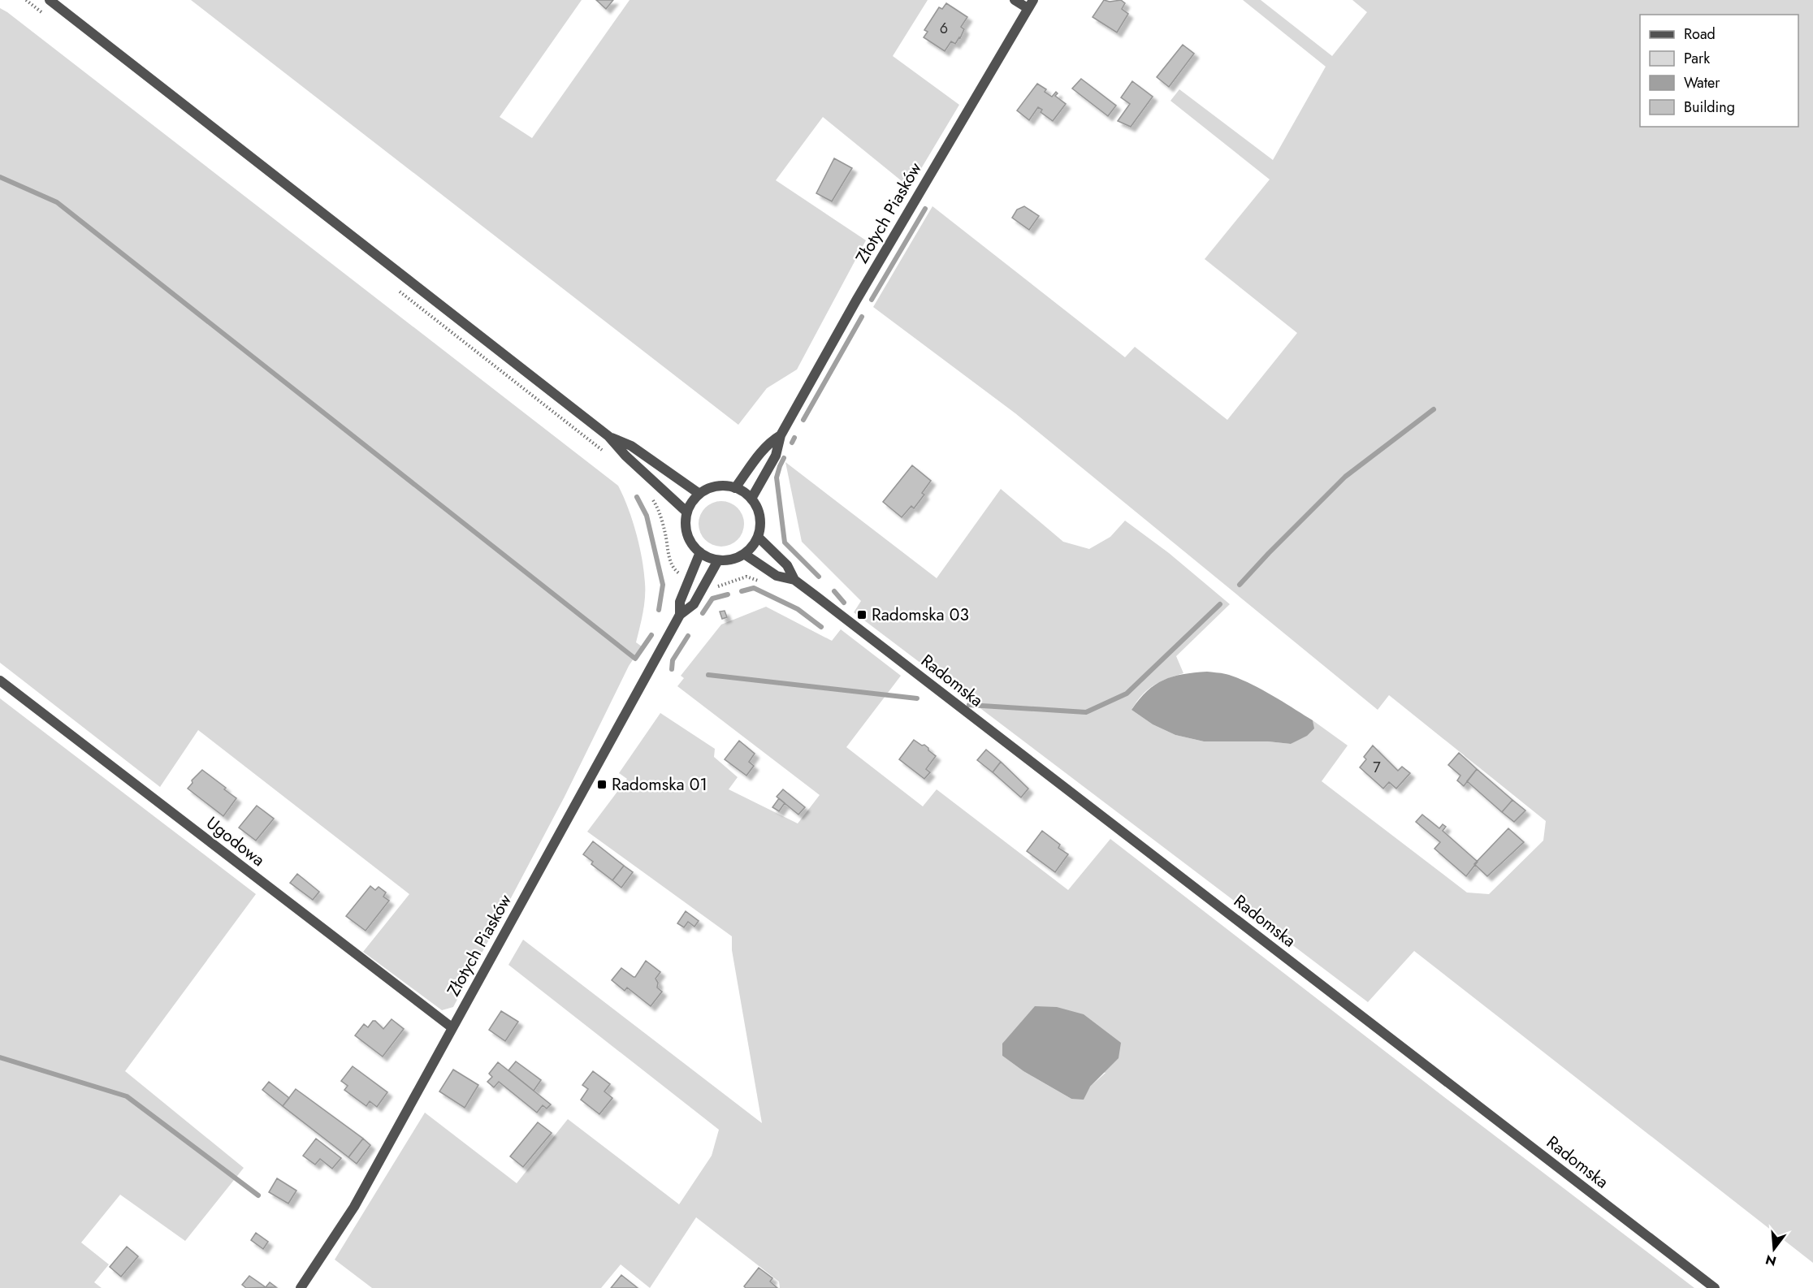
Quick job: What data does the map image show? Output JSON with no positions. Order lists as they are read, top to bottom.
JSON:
{
  "streets": {
    "street": ["Złotych Piasków", "Radomska", "Ugodowa"]
  },
  "crossings": [
    ["Złotych Piasków", "Radomska"],
    ["Złotych Piasków", "Ugodowa"]
  ],
  "places": {
    "transit": ["Radomska 03", "Radomska 01"]
  },
  "house_numbers": ["6", "7"],
  "legend": [
    "Road",
    "Park",
    "Water",
    "Building"
  ],
  "north": "bottom"
}
